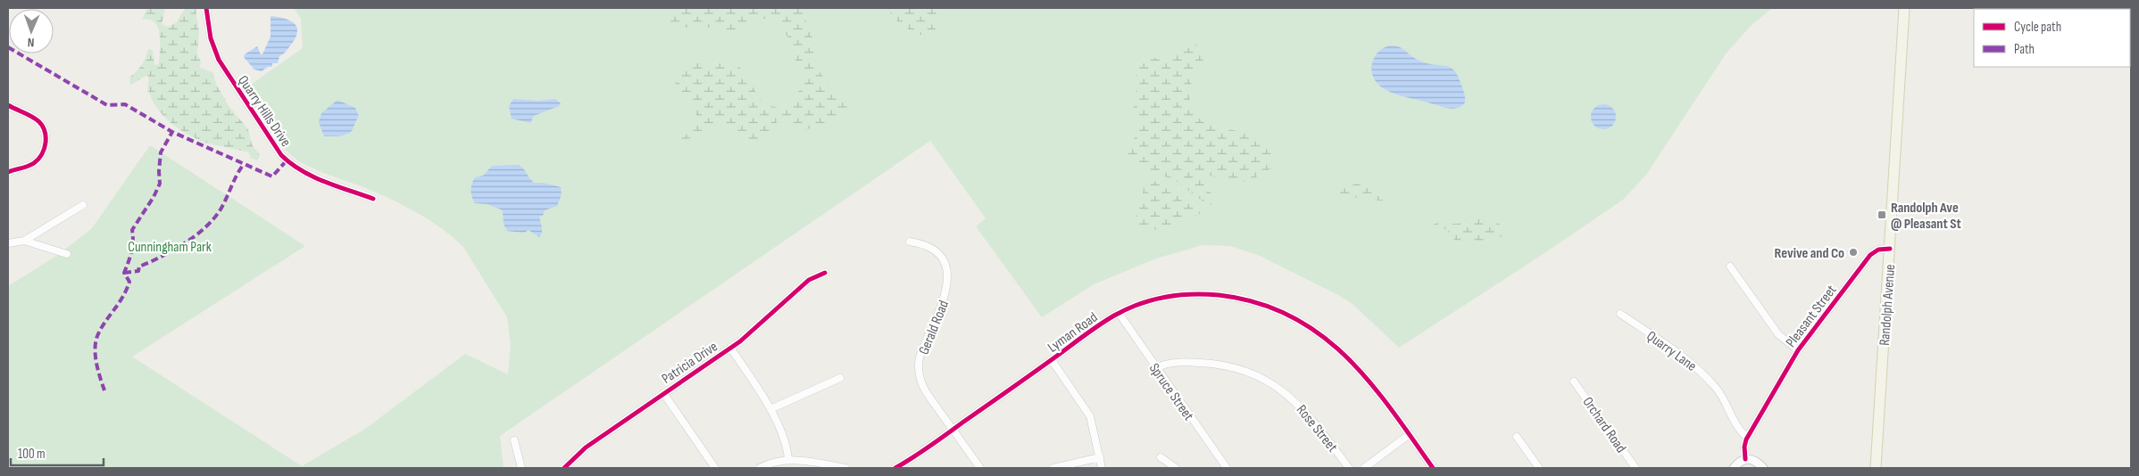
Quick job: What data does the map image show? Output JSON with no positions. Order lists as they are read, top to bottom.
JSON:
{
  "streets": {
    "main road": ["Randolph Avenue"],
    "street": [
      "Quarry Hills Drive",
      "Pleasant Street",
      "Gerald Road",
      "Lyman Road",
      "Quarry Lane",
      "Patricia Drive",
      "Spruce Street",
      "Orchard Road",
      "Rose Street"
    ]
  },
  "crossings": [
    ["Randolph Avenue", "Pleasant Street"],
    ["Pleasant Street", "Quarry Lane"],
    ["Gerald Road", "Lyman Road"],
    ["Lyman Road", "Spruce Street"],
    ["Spruce Street", "Rose Street"]
  ],
  "parks": ["Cunningham Park"],
  "places": {
    "transit": ["Randolph Ave @ Pleasant St"],
    "other": ["Revive and Co"]
  },
  "legend": ["Cycle path", "Path"],
  "scale_bar": "100 m",
  "north": "bottom"
}
